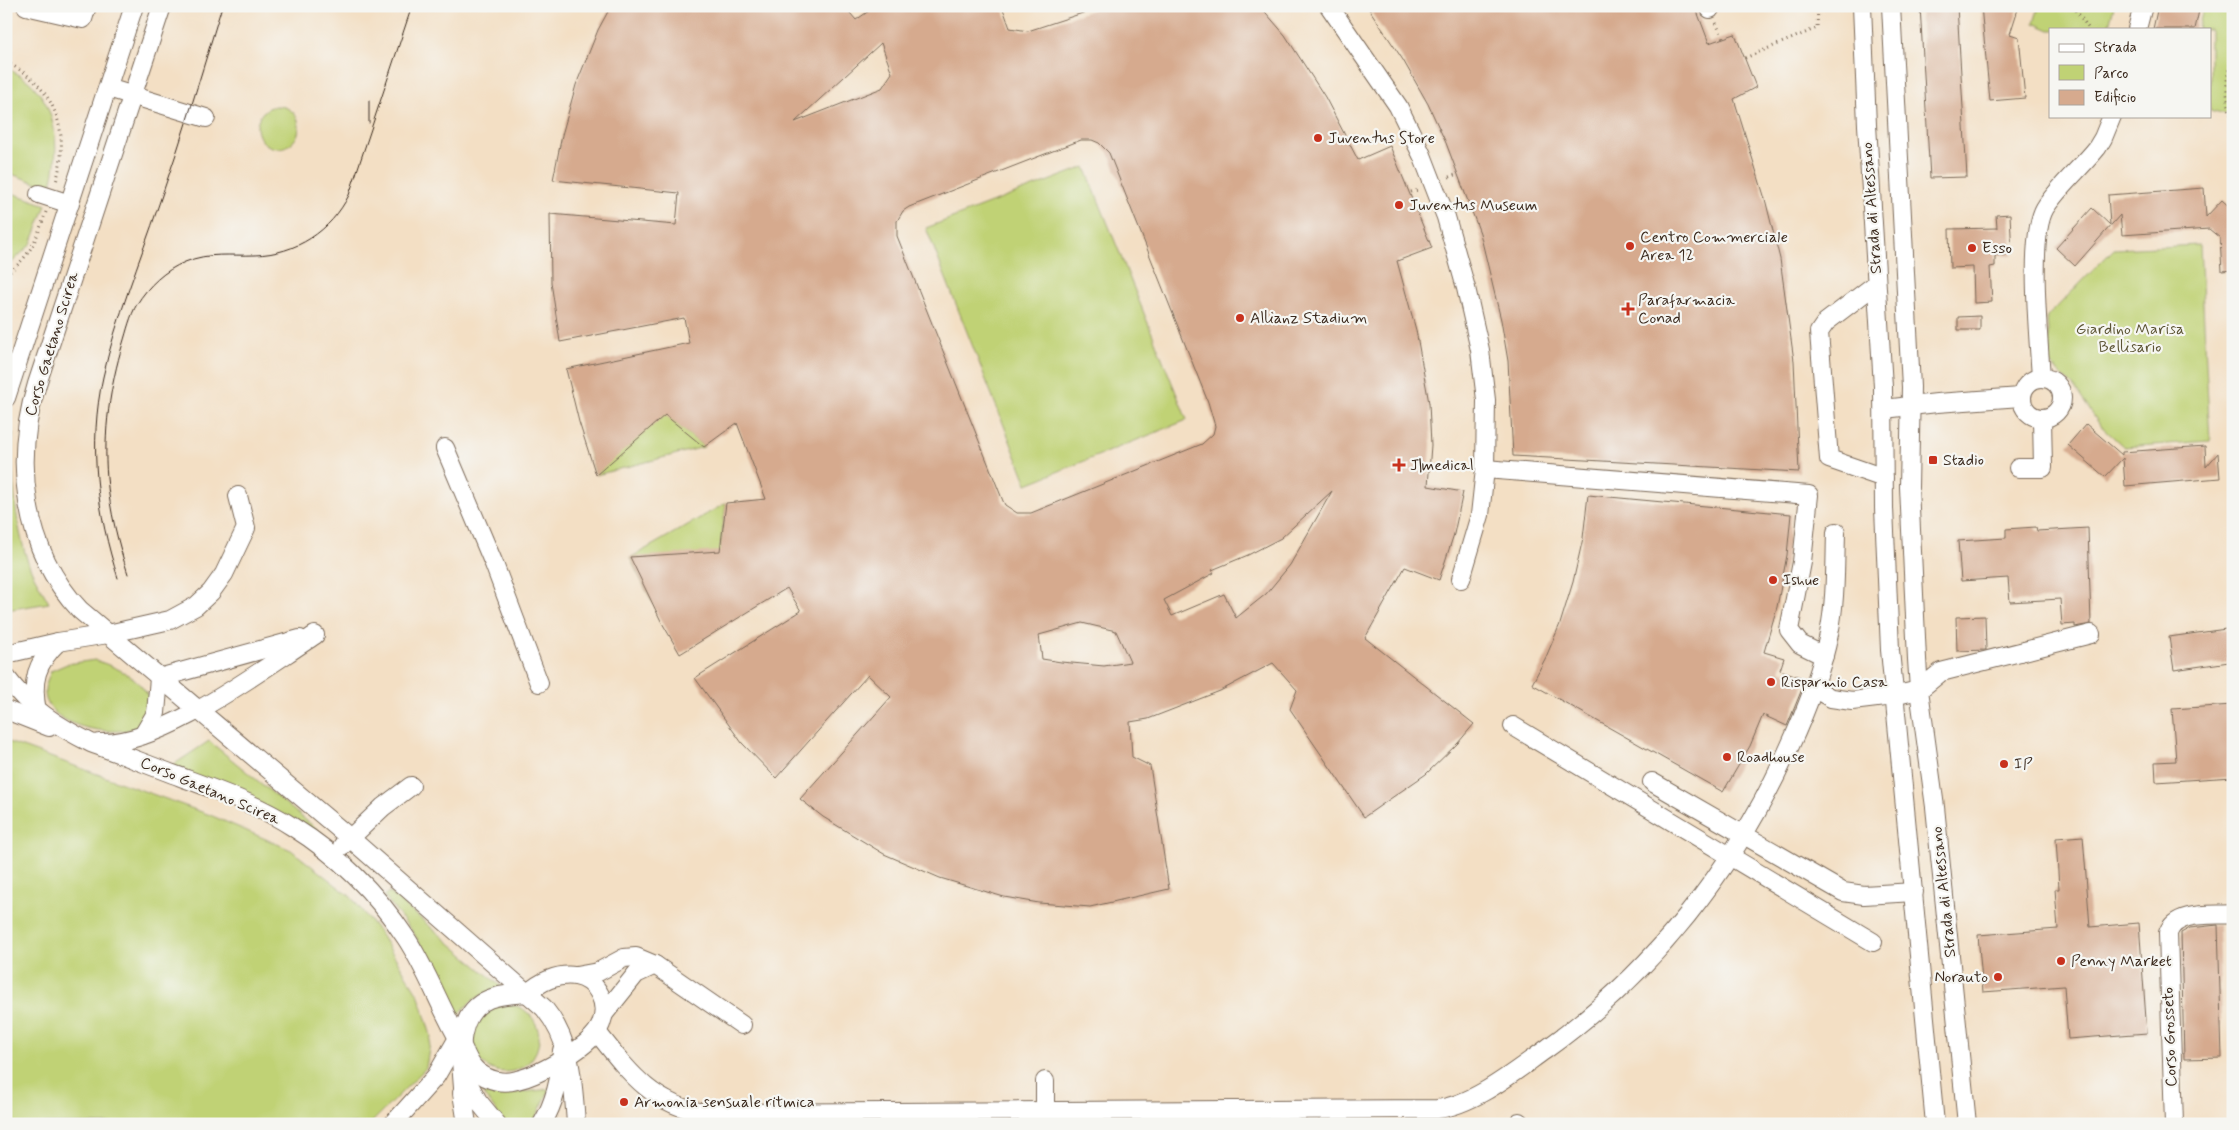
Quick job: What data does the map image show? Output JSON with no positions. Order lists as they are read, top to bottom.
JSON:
{
  "streets": {
    "street": ["Strada di Altessano", "Corso Gaetano Scirea", "Corso Grosseto"]
  },
  "parks": ["Giardino Marisa Bellisario"],
  "places": {
    "other": [
      "Juventus Store",
      "Juventus Museum",
      "Centro Commerciale Area 12",
      "Esso",
      "Allianz Stadium",
      "Ishue",
      "Risparmio Casa",
      "Roadhouse",
      "IP",
      "Penny Market",
      "Norauto",
      "Armonia sensuale ritmica"
    ],
    "health": ["Parafarmacia Conad", "J|medical"],
    "transit": ["Stadio"]
  },
  "legend": ["Strada", "Parco", "Edificio"]
}
